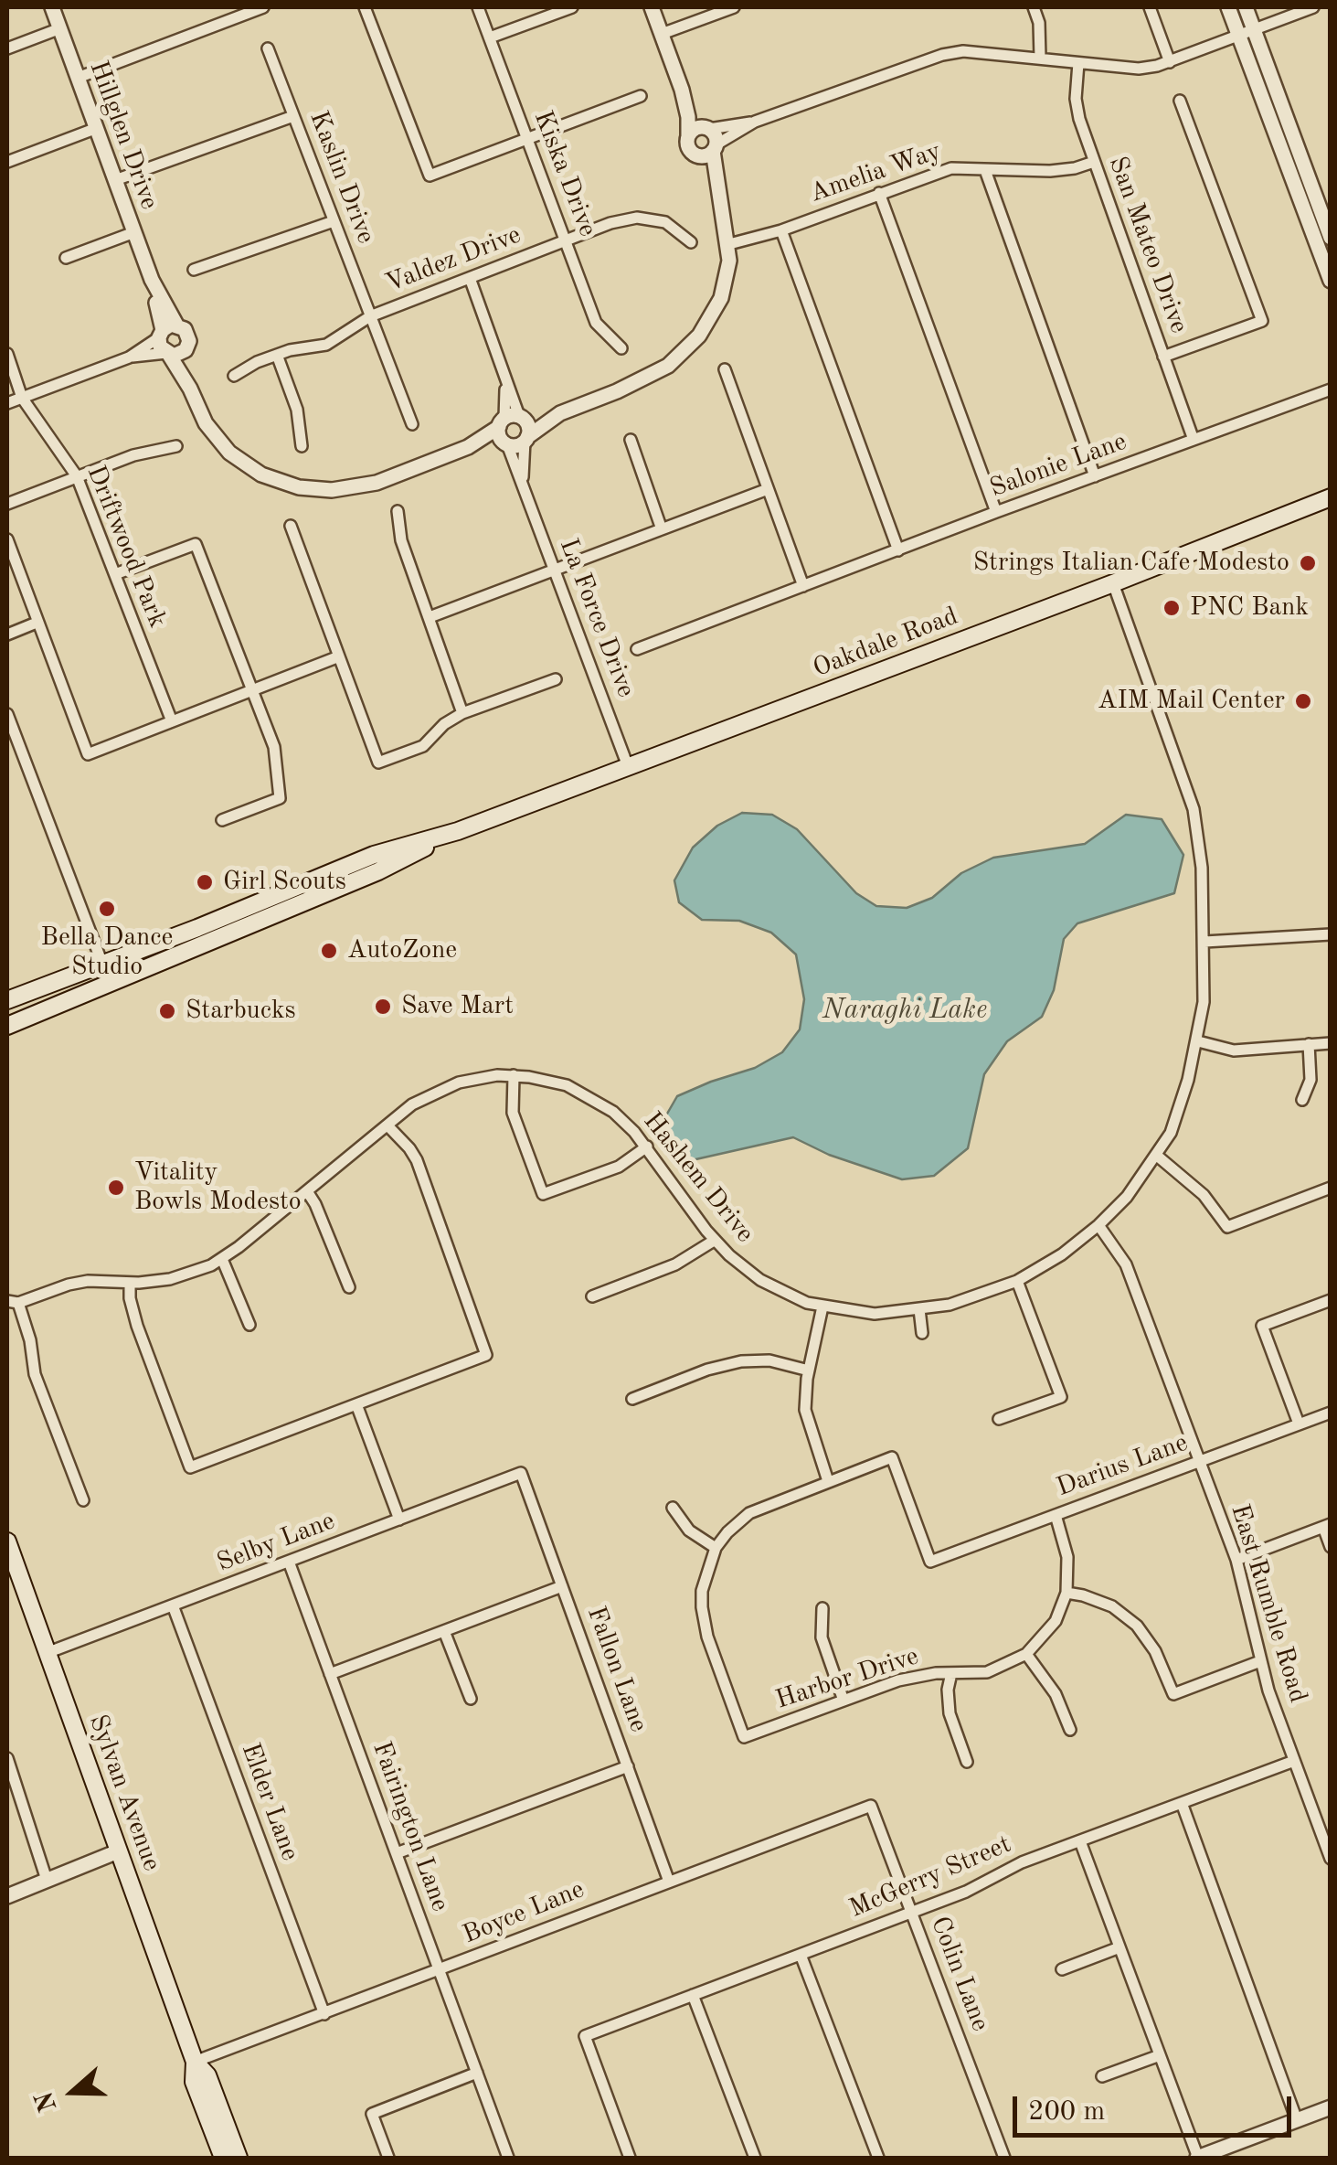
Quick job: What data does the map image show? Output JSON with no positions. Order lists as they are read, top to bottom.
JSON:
{
  "streets": {
    "main road": ["Oakdale Road", "Sylvan Avenue"],
    "street": [
      "Hillglen Drive",
      "Amelia Way",
      "Kiska Drive",
      "Kaslin Drive",
      "San Mateo Drive",
      "Valdez Drive",
      "Salonie Lane",
      "Driftwood Park",
      "La Force Drive",
      "Hashem Drive",
      "Darius Lane",
      "Selby Lane",
      "East Rumble Road",
      "Fallon Lane",
      "Harbor Drive",
      "Elder Lane",
      "Fairington Lane",
      "McGerry Street",
      "Boyce Lane",
      "Colin Lane"
    ]
  },
  "crossings": [
    ["Hillglen Drive", "La Force Drive"],
    ["Amelia Way", "San Mateo Drive"],
    ["Kiska Drive", "Valdez Drive"],
    ["Kaslin Drive", "Valdez Drive"],
    ["San Mateo Drive", "Salonie Lane"],
    ["Valdez Drive", "La Force Drive"],
    ["La Force Drive", "Oakdale Road"],
    ["Oakdale Road", "Hashem Drive"],
    ["Hashem Drive", "East Rumble Road"],
    ["Darius Lane", "East Rumble Road"],
    ["Selby Lane", "Fallon Lane"],
    ["Selby Lane", "Sylvan Avenue"],
    ["Selby Lane", "Elder Lane"],
    ["Selby Lane", "Fairington Lane"],
    ["East Rumble Road", "McGerry Street"],
    ["Fallon Lane", "Boyce Lane"],
    ["Sylvan Avenue", "Boyce Lane"],
    ["Elder Lane", "Boyce Lane"],
    ["Fairington Lane", "Boyce Lane"],
    ["McGerry Street", "Colin Lane"],
    ["Boyce Lane", "Colin Lane"]
  ],
  "water": ["Naraghi Lake"],
  "places": [
    "Strings Italian Cafe Modesto",
    "PNC Bank",
    "AIM Mail Center",
    "Girl Scouts",
    "Bella Dance Studio",
    "AutoZone",
    "Save Mart",
    "Starbucks",
    "Vitality Bowls Modesto"
  ],
  "scale_bar": "200 m",
  "north": "left"
}
